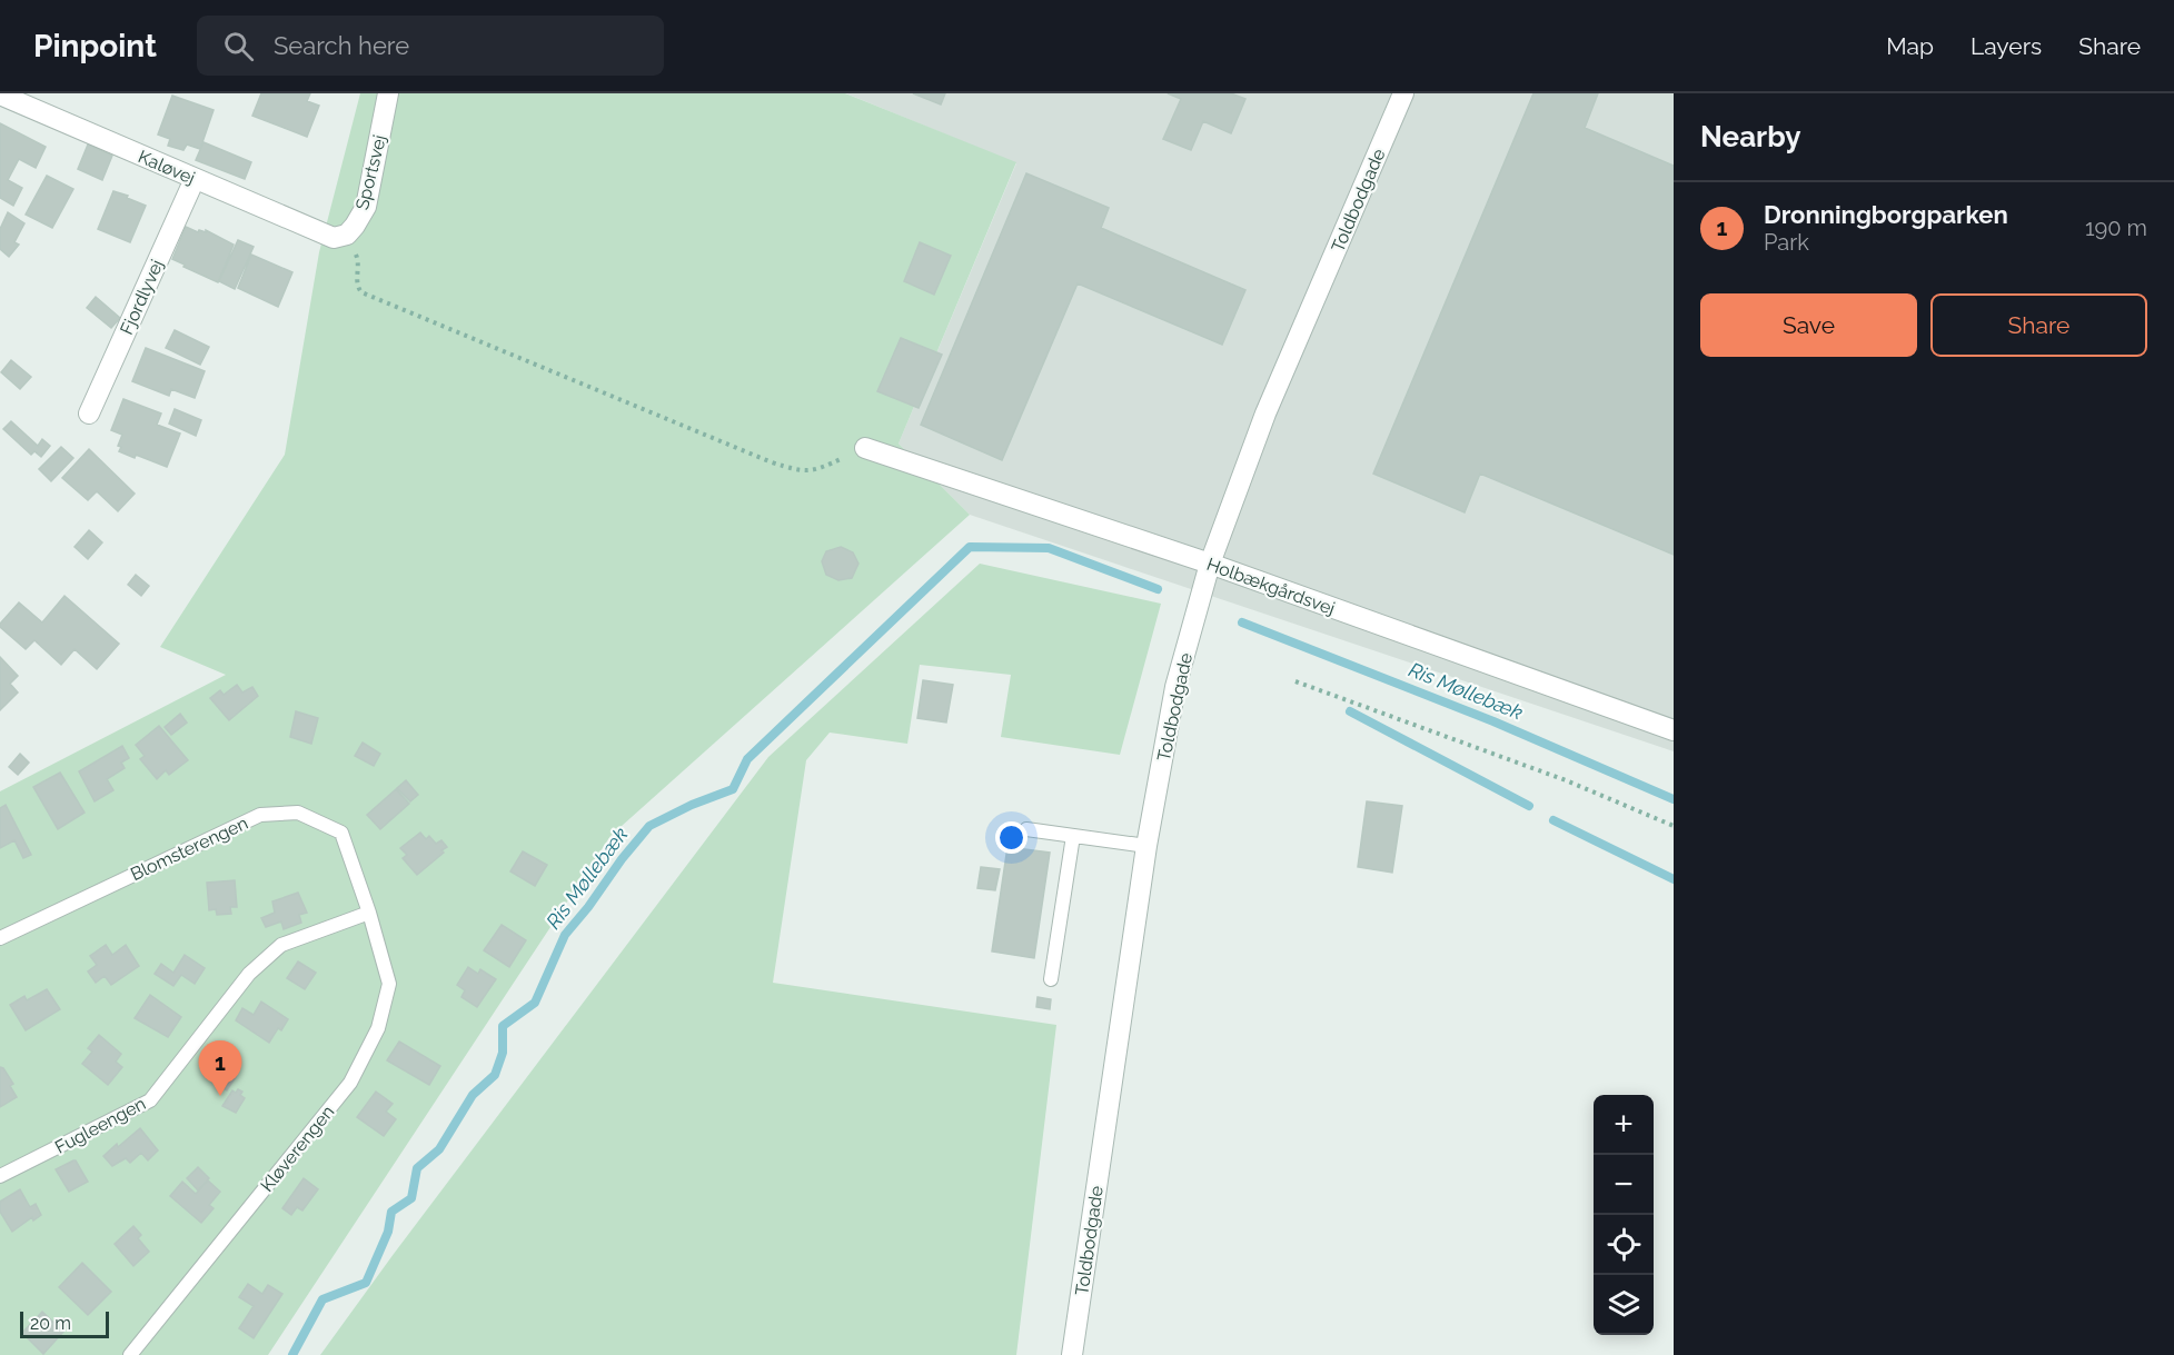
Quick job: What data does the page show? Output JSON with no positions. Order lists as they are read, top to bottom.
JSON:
{
  "streets": {
    "street": [
      "Kaløvej",
      "Sportsvej",
      "Toldbodgade",
      "Fjordlyvej",
      "Holbækgårdsvej"
    ],
    "lane": ["Blomsterengen", "Fugleengen", "Kløverengen"]
  },
  "crossings": [
    ["Kaløvej", "Sportsvej"],
    ["Kaløvej", "Fjordlyvej"],
    ["Toldbodgade", "Holbækgårdsvej"],
    ["Blomsterengen", "Fugleengen"],
    ["Blomsterengen", "Kløverengen"],
    ["Fugleengen", "Kløverengen"]
  ],
  "water": ["Ris Møllebæk"],
  "scale_bar": "20 m",
  "page": {
    "header": "Pinpoint",
    "search": "Search here",
    "nav": ["Map", "Layers", "Share"],
    "heading": "Nearby",
    "list": [
      {
        "mark": "1",
        "name": "Dronningborgparken",
        "note": "Park",
        "value": "190 m"
      }
    ],
    "buttons": ["Save", "Share"],
    "pins": "1",
    "map_buttons": ["+", "−"],
    "scale": "20 m"
  }
}
